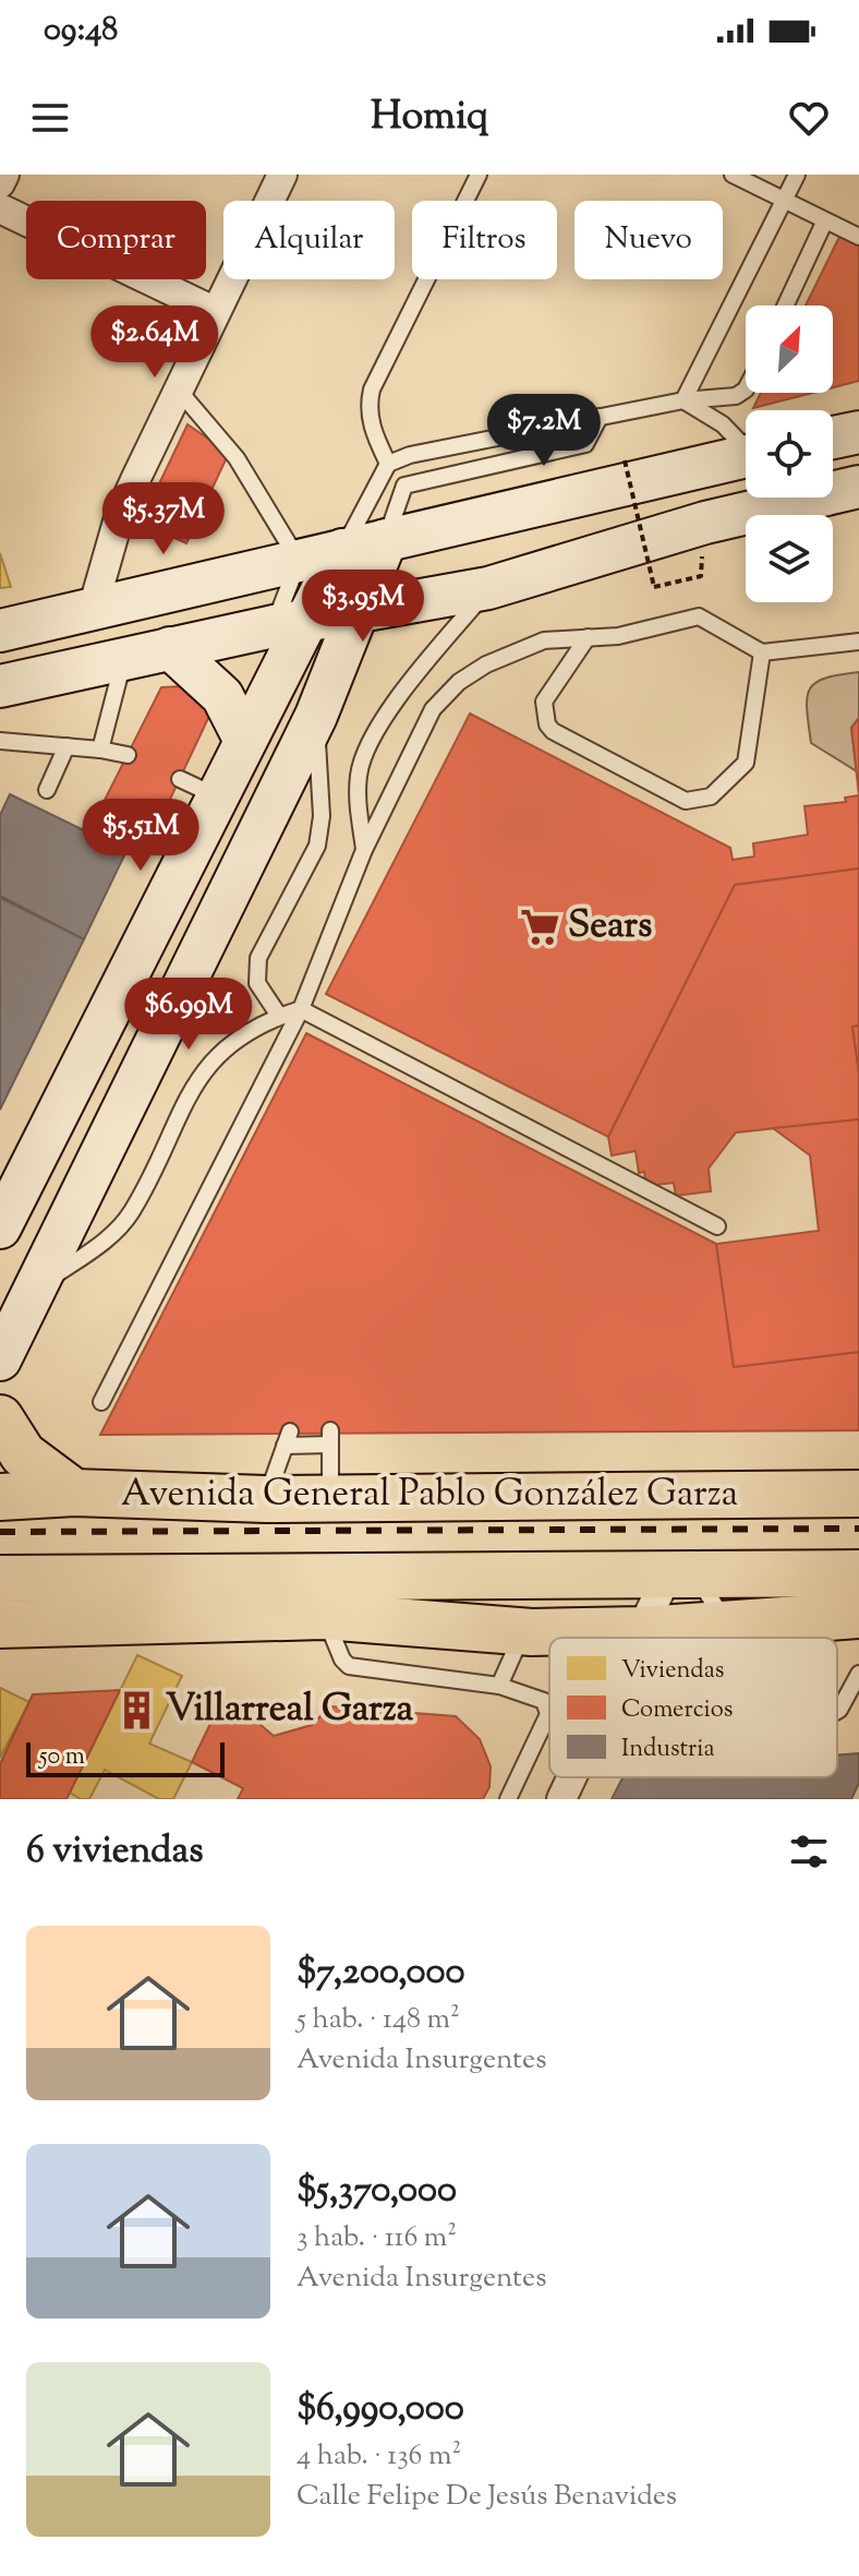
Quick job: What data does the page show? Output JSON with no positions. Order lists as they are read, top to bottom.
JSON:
{
  "streets": {
    "main road": ["Avenida General Pablo González Garza"]
  },
  "places": {
    "supermarket": ["Sears"],
    "building": ["Villarreal Garza"]
  },
  "legend": ["Viviendas", "Comercios", "Industria"],
  "scale_bar": "50 m",
  "north": "top right",
  "page": {
    "status": "09:48",
    "header": "Homiq",
    "chip": [
      "Comprar",
      "Alquilar",
      "Filtros",
      "Nuevo"
    ],
    "price": [
      "$2.64M",
      "$7.2M",
      "$5.37M",
      "$3.95M",
      "$5.51M",
      "$6.99M"
    ],
    "scale": "50 m",
    "heading": "6 viviendas",
    "list": [
      {
        "name": "$7,200,000",
        "note": "5 hab. · 148 m² · Avenida Insurgentes"
      },
      {
        "name": "$5,370,000",
        "note": "3 hab. · 116 m² · Avenida Insurgentes"
      },
      {
        "name": "$6,990,000",
        "note": "4 hab. · 136 m² · Calle Felipe De Jesús Benavides"
      }
    ]
  }
}
